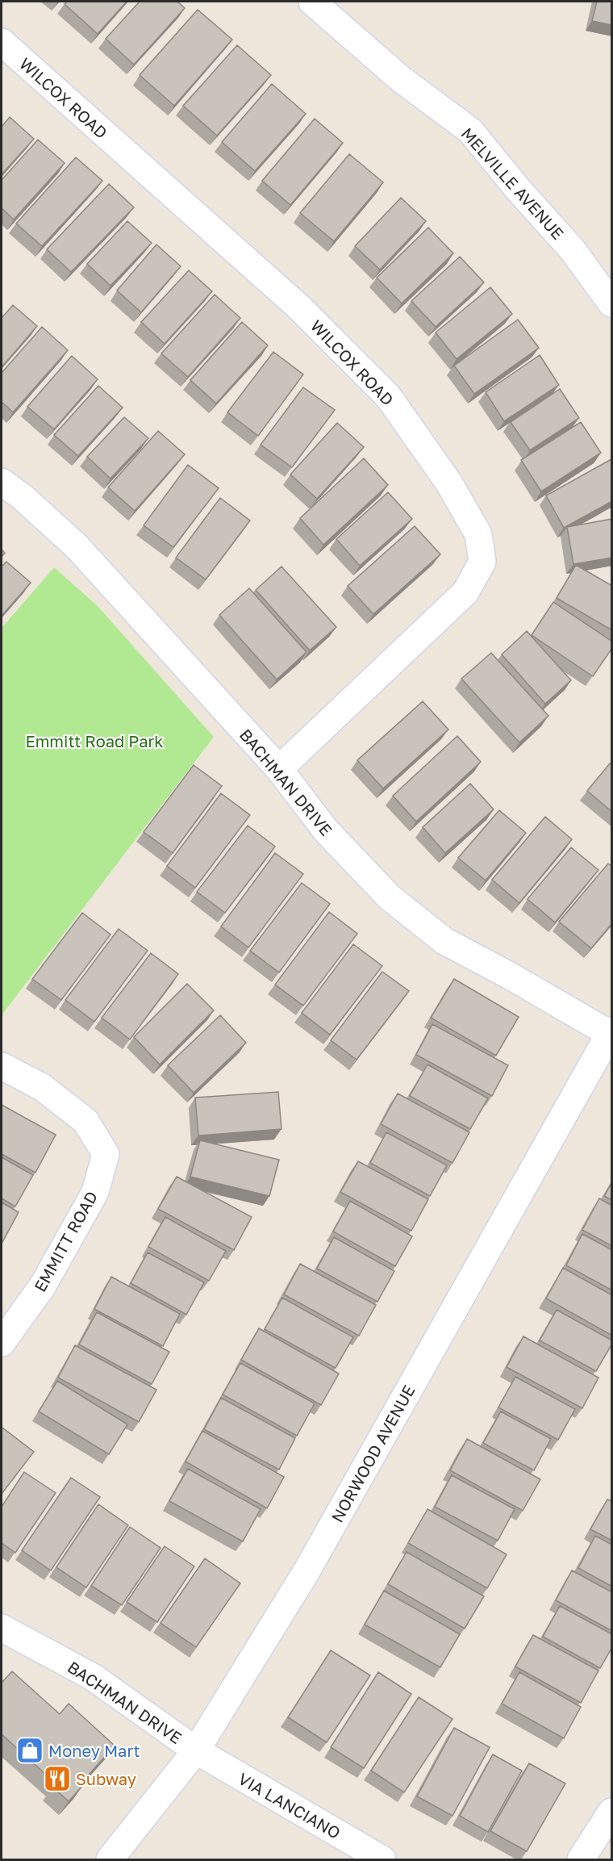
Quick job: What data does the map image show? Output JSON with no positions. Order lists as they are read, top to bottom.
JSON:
{
  "streets": {
    "street": [
      "WILCOX ROAD",
      "MELVILLE AVENUE",
      "BACHMAN DRIVE",
      "EMMITT ROAD",
      "NORWOOD AVENUE",
      "VIA LANCIANO"
    ]
  },
  "crossings": [
    ["WILCOX ROAD", "BACHMAN DRIVE"],
    ["BACHMAN DRIVE", "NORWOOD AVENUE"],
    ["BACHMAN DRIVE", "VIA LANCIANO"],
    ["NORWOOD AVENUE", "VIA LANCIANO"]
  ],
  "parks": ["Emmitt Road Park"],
  "places": {
    "shop": ["Money Mart"],
    "restaurant": ["Subway"]
  }
}
